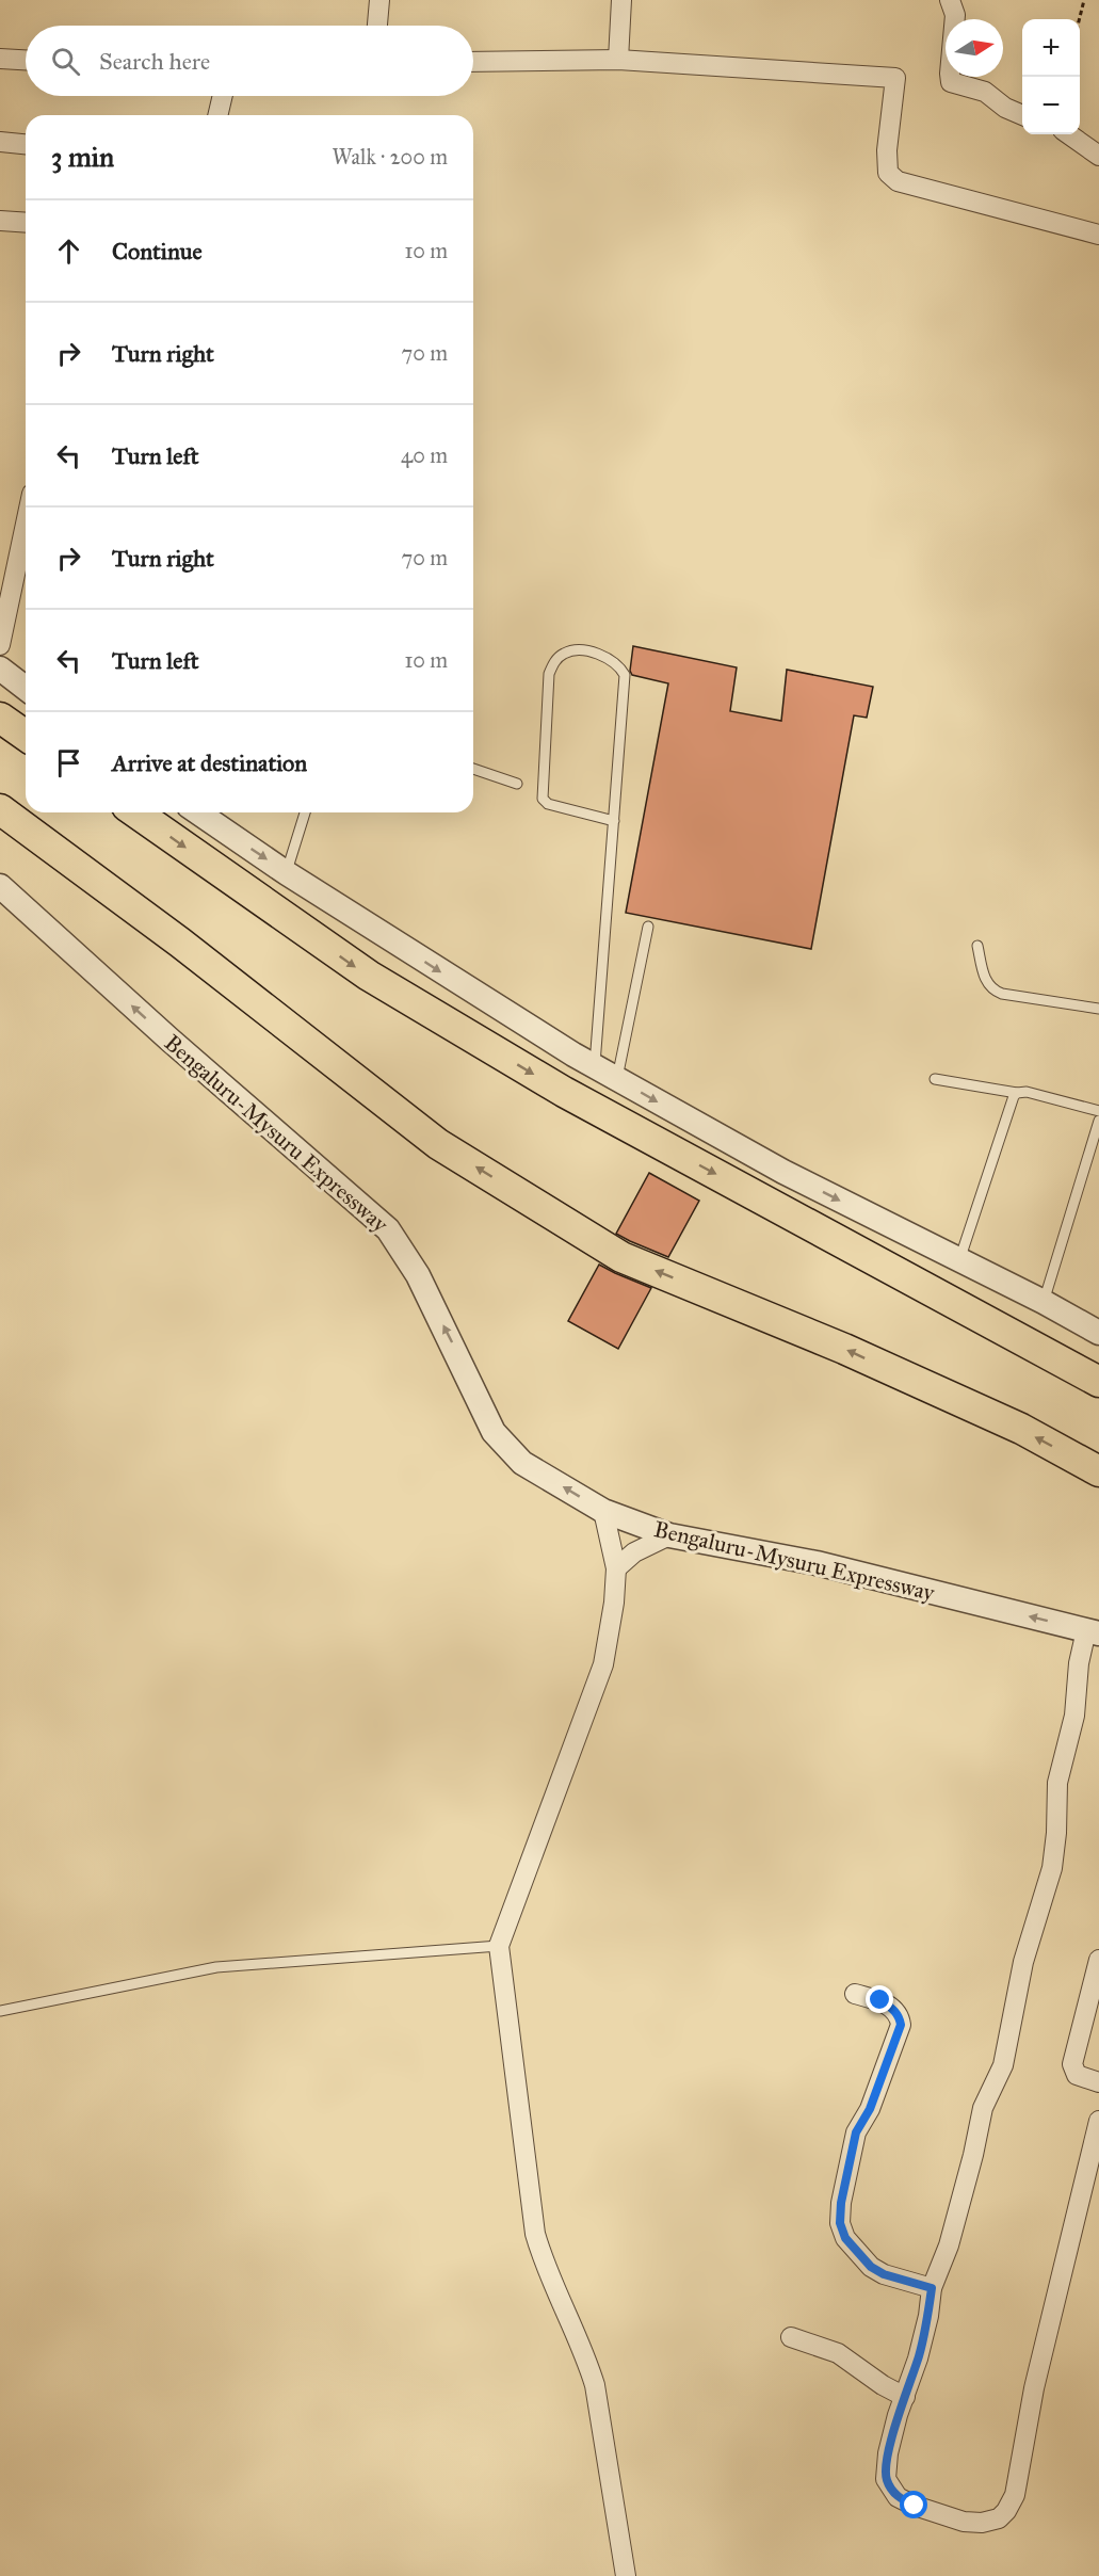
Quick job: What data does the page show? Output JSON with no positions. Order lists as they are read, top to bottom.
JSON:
{
  "streets": {
    "street": ["Bengaluru-Mysuru Expressway"]
  },
  "one_way": ["Bengaluru-Mysuru Expressway"],
  "north": "right",
  "page": {
    "map_buttons": ["+", "−"],
    "search": "Search here",
    "heading": ["3 min", "Walk · 200 m"],
    "list": [
      ["Continue", "10 m"],
      ["Turn right", "70 m"],
      ["Turn left", "40 m"],
      ["Turn right", "70 m"],
      ["Turn left", "10 m"],
      "Arrive at destination"
    ]
  }
}
